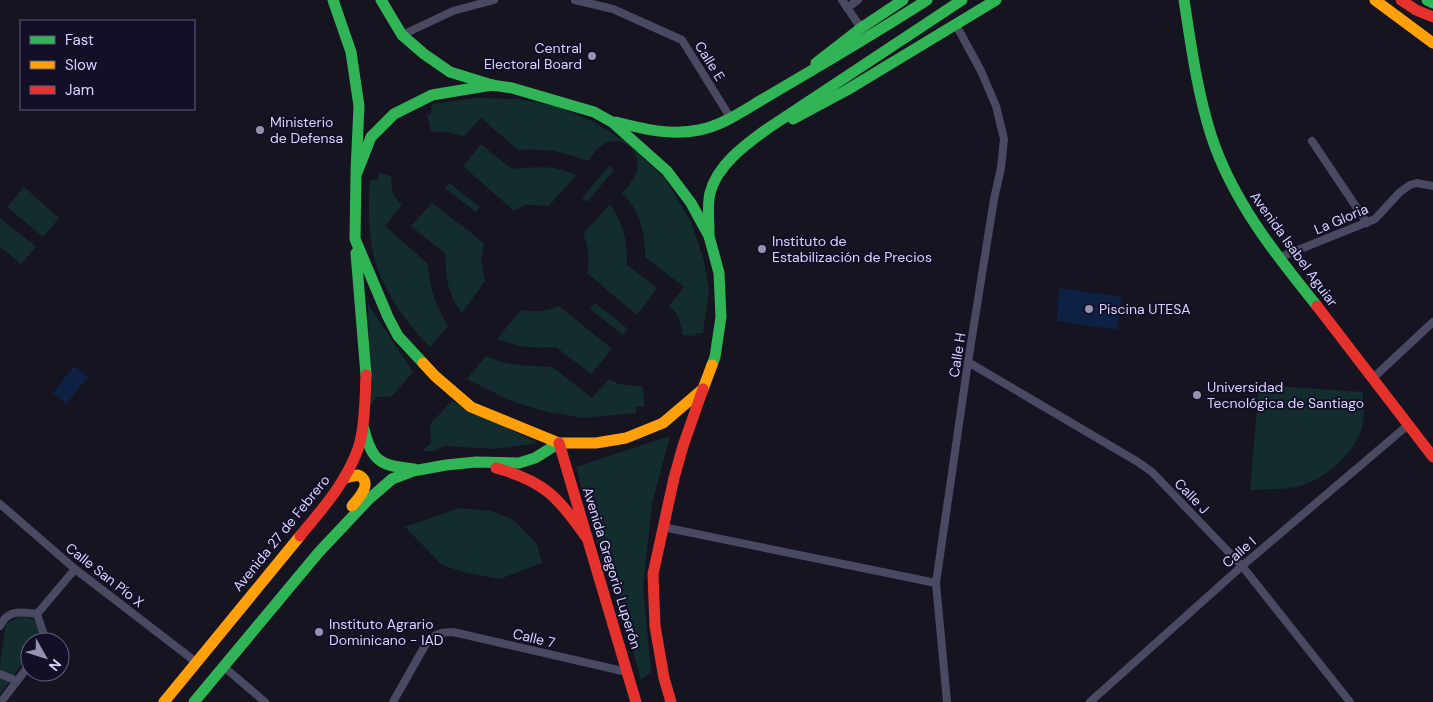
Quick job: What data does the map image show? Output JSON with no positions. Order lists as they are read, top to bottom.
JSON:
{
  "streets": {
    "main road": ["Avenida Isabel Aguiar", "Avenida 27 de Febrero", "Avenida Gregorio Luperón"],
    "street": [
      "Calle E",
      "La Gloria",
      "Calle H",
      "Calle J",
      "Calle I",
      "Calle San Pío X",
      "Calle 7"
    ]
  },
  "crossings": [
    ["La Gloria", "Avenida Isabel Aguiar"],
    ["Avenida Isabel Aguiar", "Calle I"],
    ["Calle H", "Calle J"],
    ["Calle J", "Calle I"],
    ["Avenida 27 de Febrero", "Calle San Pío X"],
    ["Avenida Gregorio Luperón", "Calle 7"]
  ],
  "places": [
    "Central Electoral Board",
    "Ministerio de Defensa",
    "Instituto de Estabilización de Precios",
    "Piscina UTESA",
    "Universidad Tecnológica de Santiago",
    "Instituto Agrario Dominicano - IAD"
  ],
  "legend": ["Fast", "Slow", "Jam"],
  "north": "bottom right"
}
